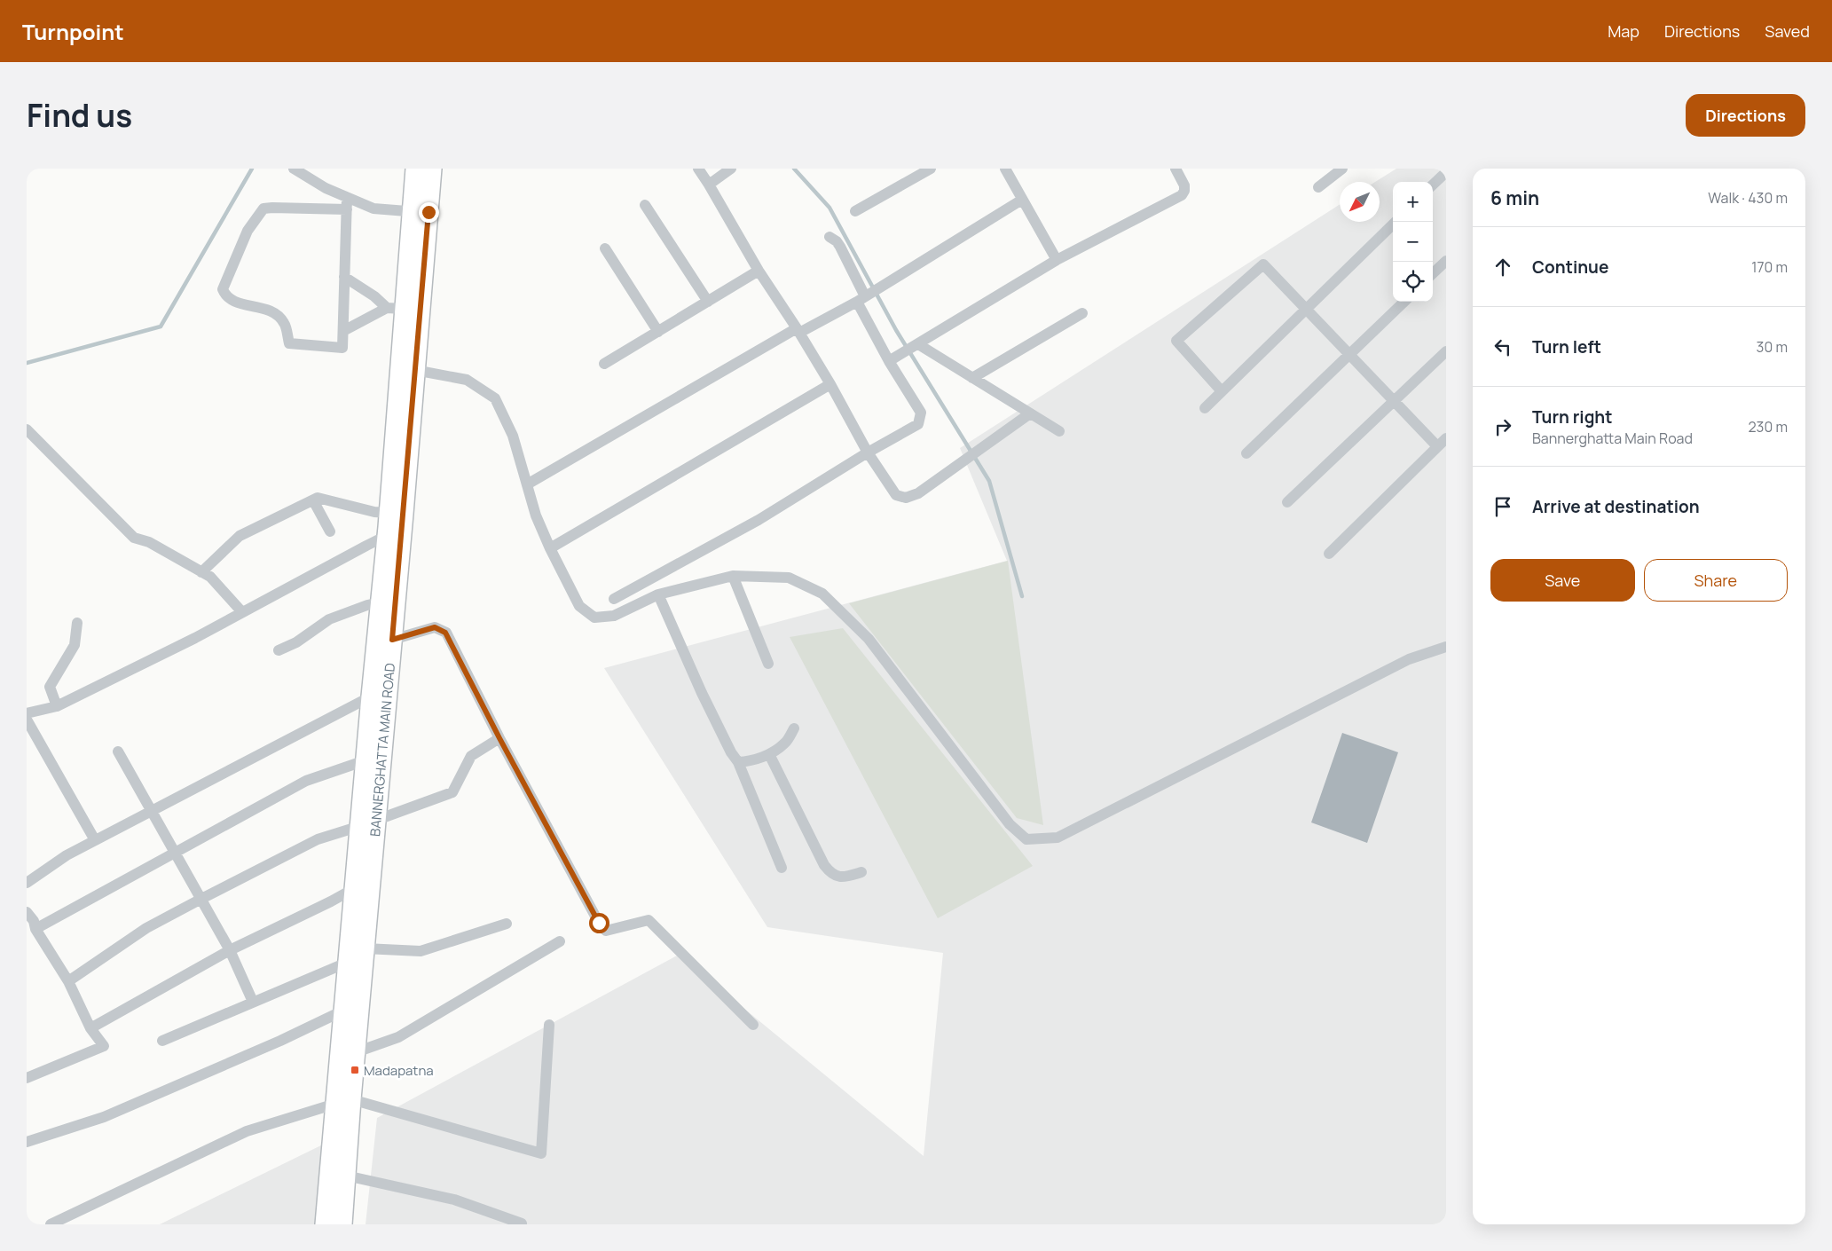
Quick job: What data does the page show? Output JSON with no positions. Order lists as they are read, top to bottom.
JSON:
{
  "streets": {
    "main road": ["BANNERGHATTA MAIN ROAD"]
  },
  "places": {
    "transit": ["Madapatna"]
  },
  "north": "bottom left",
  "page": {
    "header": "Turnpoint",
    "nav": ["Map", "Directions", "Saved"],
    "title": "Find us",
    "buttons": [
      "Directions",
      ["Save", "Share"]
    ],
    "heading": ["6 min", "Walk · 430 m"],
    "map_buttons": ["+", "−"],
    "list": [
      ["Continue", "170 m"],
      ["Turn left", "30 m"],
      ["Turn right", "Bannerghatta Main Road", "230 m"],
      "Arrive at destination"
    ]
  }
}
